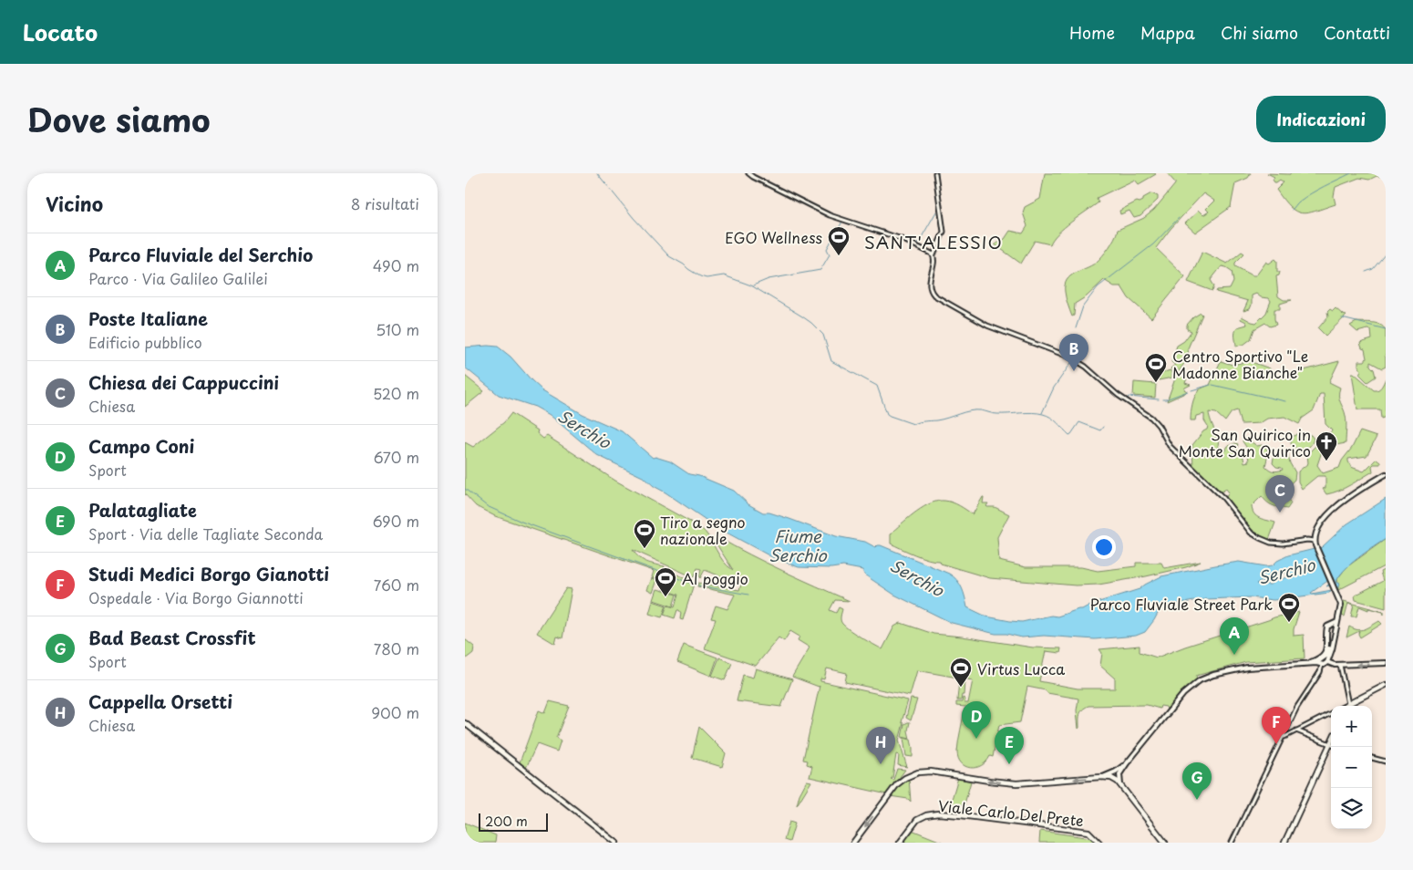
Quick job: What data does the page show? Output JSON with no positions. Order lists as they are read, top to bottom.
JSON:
{
  "streets": {
    "main road": ["Viale Carlo Del Prete"]
  },
  "districts": ["SANT'ALESSIO"],
  "water": ["Serchio", "Fiume Serchio"],
  "places": {
    "sports": [
      "EGO Wellness",
      "Centro Sportivo \"Le Madonne Bianche\"",
      "Tiro a segno nazionale",
      "Al poggio",
      "Parco Fluviale Street Park",
      "Virtus Lucca"
    ],
    "church": ["San Quirico in Monte San Quirico"]
  },
  "scale_bar": "200 m",
  "page": {
    "header": "Locato",
    "nav": [
      "Home",
      "Mappa",
      "Chi siamo",
      "Contatti"
    ],
    "title": "Dove siamo",
    "buttons": "Indicazioni",
    "heading": ["Vicino", "8 risultati"],
    "list": [
      {
        "mark": "A",
        "name": "Parco Fluviale del Serchio",
        "note": "Parco · Via Galileo Galilei",
        "value": "490 m"
      },
      {
        "mark": "B",
        "name": "Poste Italiane",
        "note": "Edificio pubblico",
        "value": "510 m"
      },
      {
        "mark": "C",
        "name": "Chiesa dei Cappuccini",
        "note": "Chiesa",
        "value": "520 m"
      },
      {
        "mark": "D",
        "name": "Campo Coni",
        "note": "Sport",
        "value": "670 m"
      },
      {
        "mark": "E",
        "name": "Palatagliate",
        "note": "Sport · Via delle Tagliate Seconda",
        "value": "690 m"
      },
      {
        "mark": "F",
        "name": "Studi Medici Borgo Gianotti",
        "note": "Ospedale · Via Borgo Giannotti",
        "value": "760 m"
      },
      {
        "mark": "G",
        "name": "Bad Beast Crossfit",
        "note": "Sport",
        "value": "780 m"
      },
      {
        "mark": "H",
        "name": "Cappella Orsetti",
        "note": "Chiesa",
        "value": "900 m"
      }
    ],
    "pins": [
      "B",
      "C",
      "A",
      "D",
      "F",
      "E",
      "H",
      "G"
    ],
    "map_buttons": ["+", "−"],
    "scale": "200 m"
  }
}
